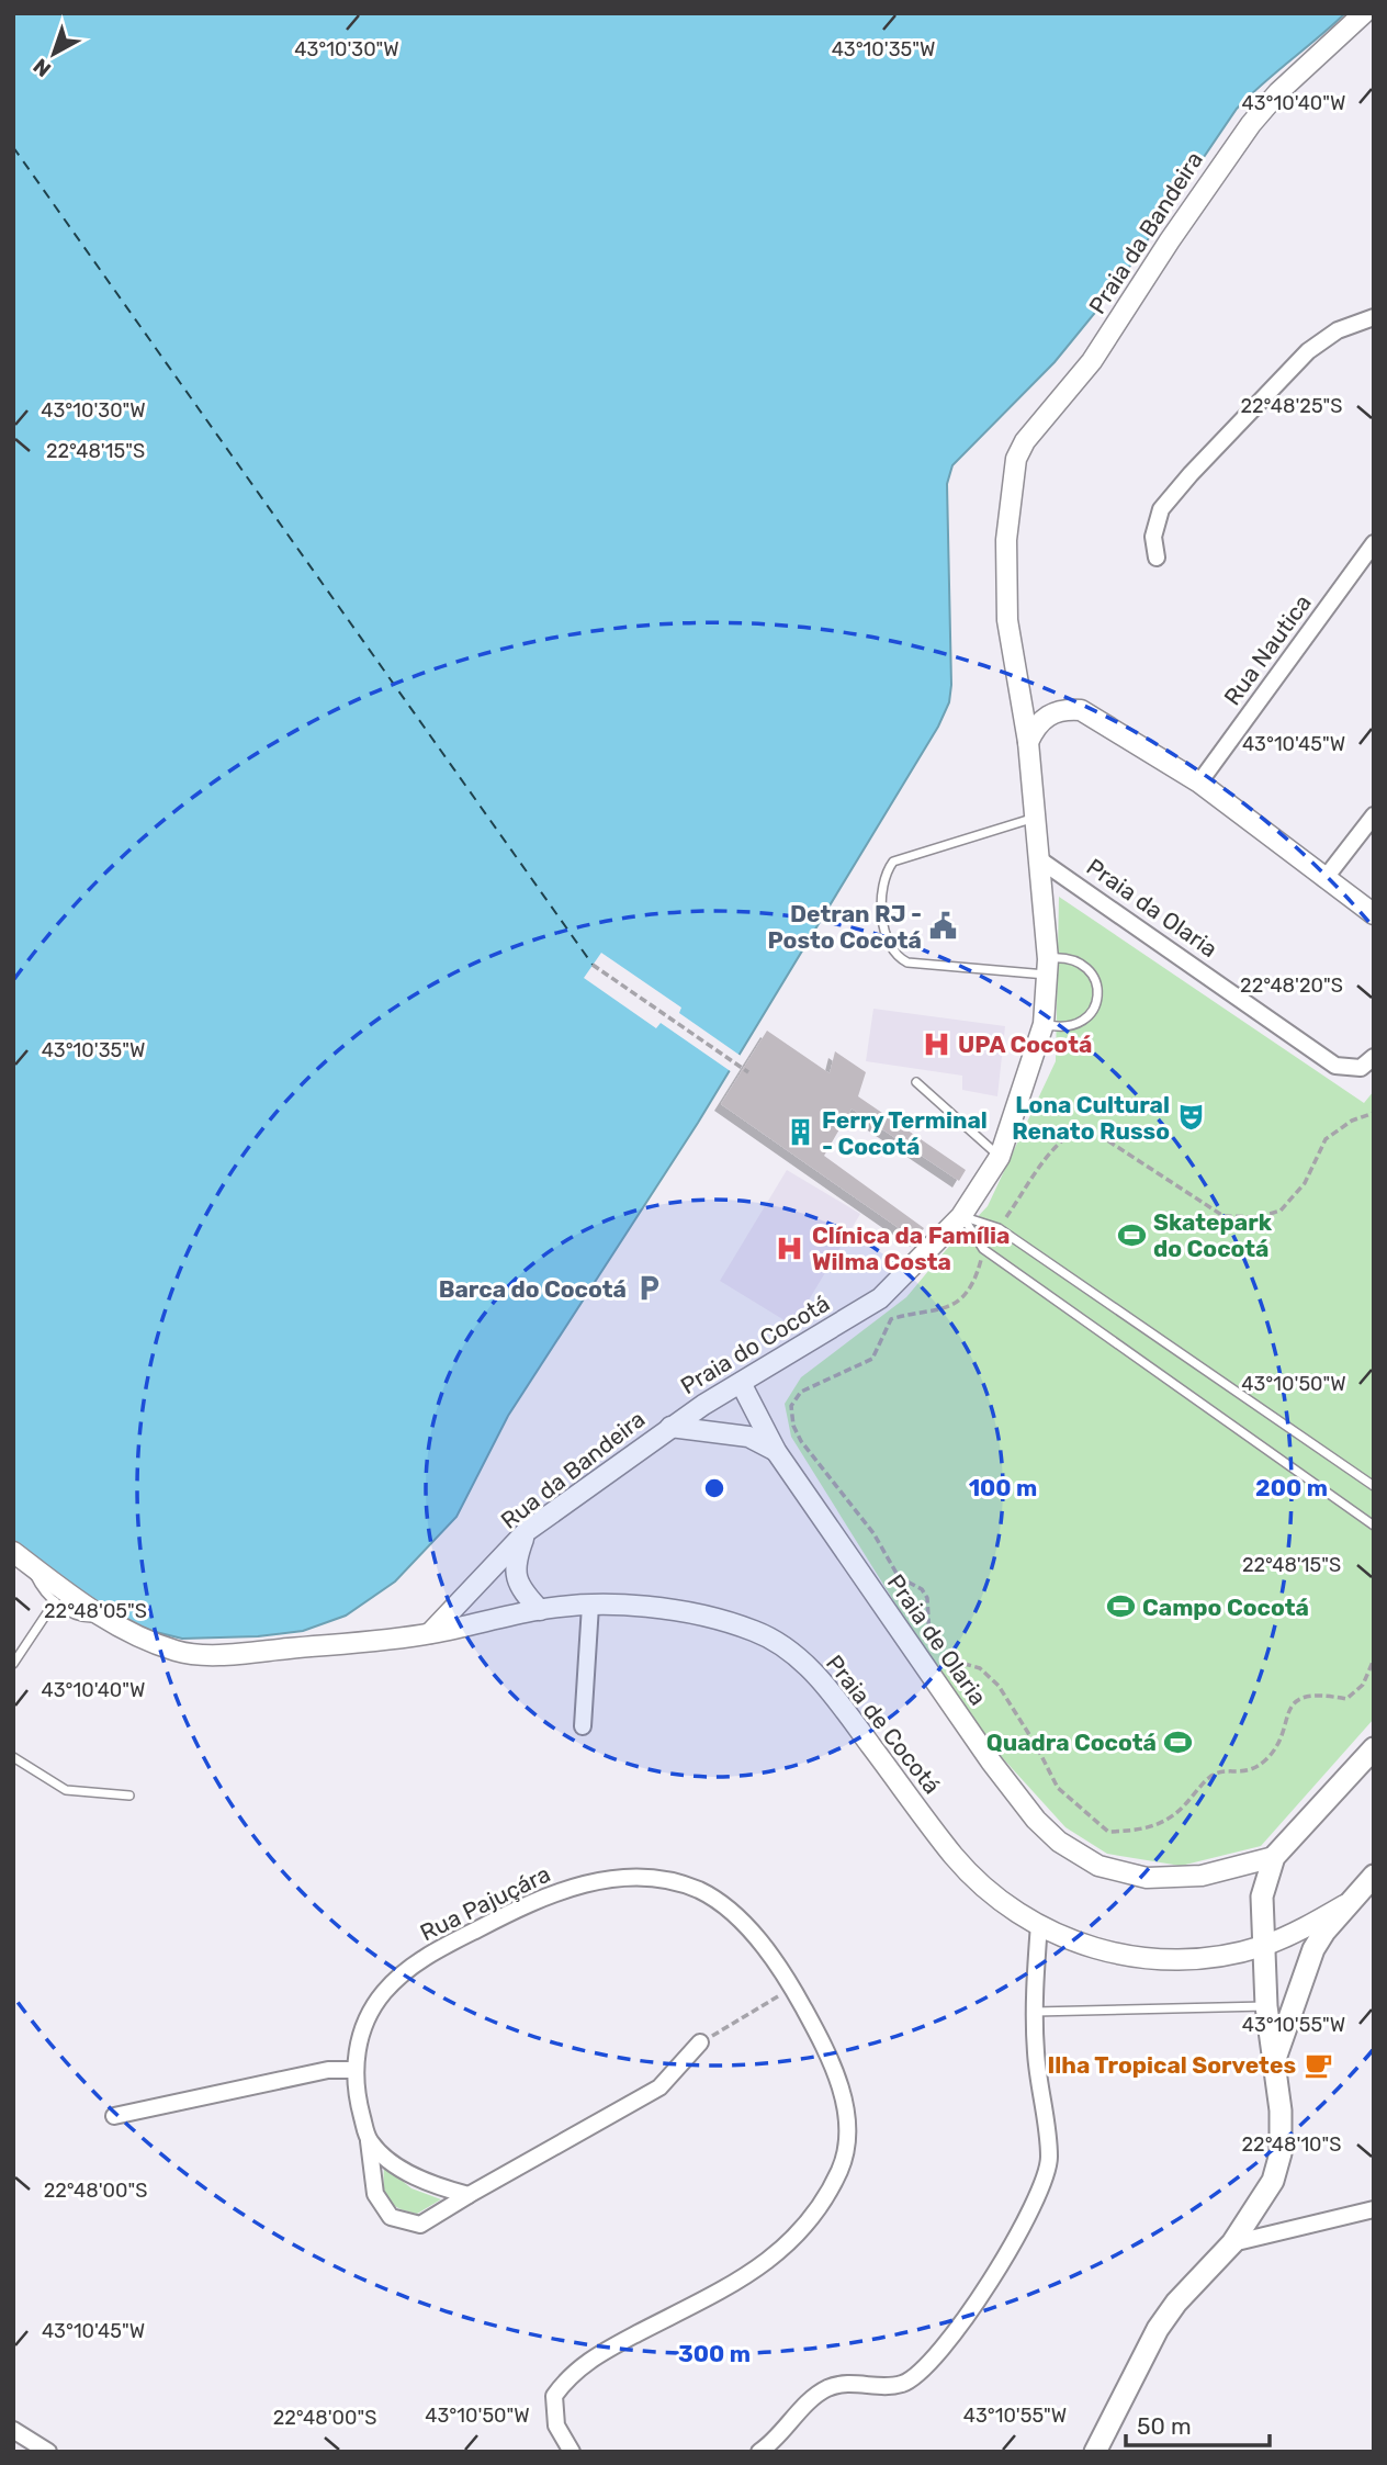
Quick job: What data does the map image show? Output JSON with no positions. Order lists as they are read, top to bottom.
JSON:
{
  "streets": {
    "street": [
      "Praia da Bandeira",
      "Rua Nautica",
      "Praia da Olaria",
      "Praia do Cocotá",
      "Rua da Bandeira",
      "Praia de Olaria",
      "Praia de Cocotá",
      "Rua Pajuçára"
    ]
  },
  "crossings": [
    ["Praia da Olaria", "Praia do Cocotá"],
    ["Praia do Cocotá", "Rua da Bandeira"],
    ["Praia do Cocotá", "Praia de Olaria"],
    ["Rua da Bandeira", "Praia de Olaria"],
    ["Rua da Bandeira", "Praia de Cocotá"]
  ],
  "places": {
    "public building": ["Detran RJ - Posto Cocotá"],
    "hospital": ["UPA Cocotá", "Clínica da Família Wilma Costa"],
    "theatre": ["Lona Cultural Renato Russo"],
    "building": ["Ferry Terminal - Cocotá"],
    "sports": ["Skatepark do Cocotá", "Campo Cocotá", "Quadra Cocotá"],
    "parking": ["Barca do Cocotá"],
    "cafe": ["Ilha Tropical Sorvetes"]
  },
  "scale_bar": "50 m",
  "north": "bottom left",
  "coordinates": [
    "43°10'30\"W",
    "43°10'35\"W",
    "43°10'40\"W",
    "22°48'25\"S",
    "22°48'15\"S",
    "43°10'45\"W",
    "22°48'20\"S",
    "43°10'50\"W",
    "22°48'05\"S",
    "43°10'55\"W",
    "22°48'10\"S",
    "22°48'00\"S"
  ],
  "rings": ["100 m", "200 m", "300 m"]
}
